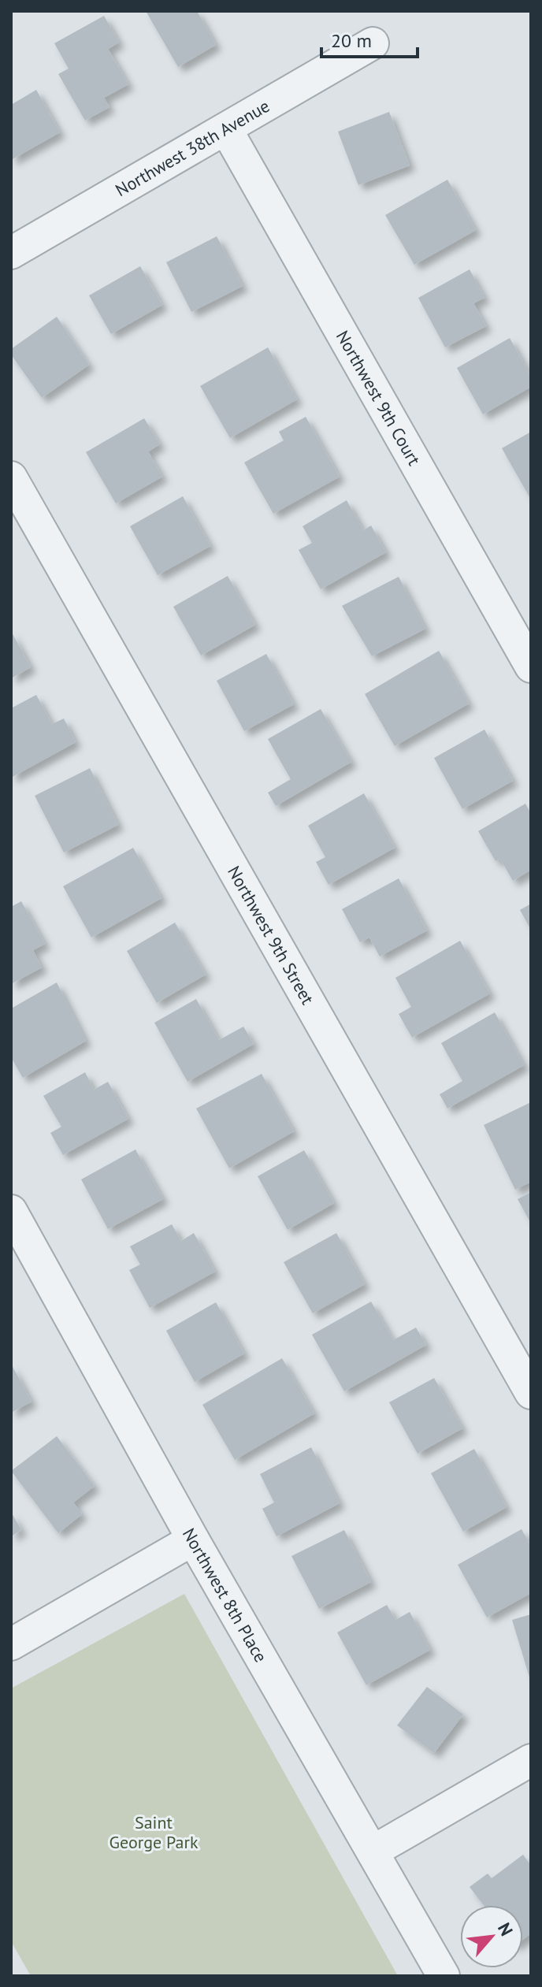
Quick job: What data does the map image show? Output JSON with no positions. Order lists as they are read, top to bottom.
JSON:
{
  "streets": {
    "street": [
      "Northwest 38th Avenue",
      "Northwest 9th Court",
      "Northwest 9th Street",
      "Northwest 8th Place"
    ]
  },
  "crossings": [
    ["Northwest 38th Avenue", "Northwest 9th Court"]
  ],
  "parks": ["Saint George Park"],
  "scale_bar": "20 m",
  "north": "top right"
}
